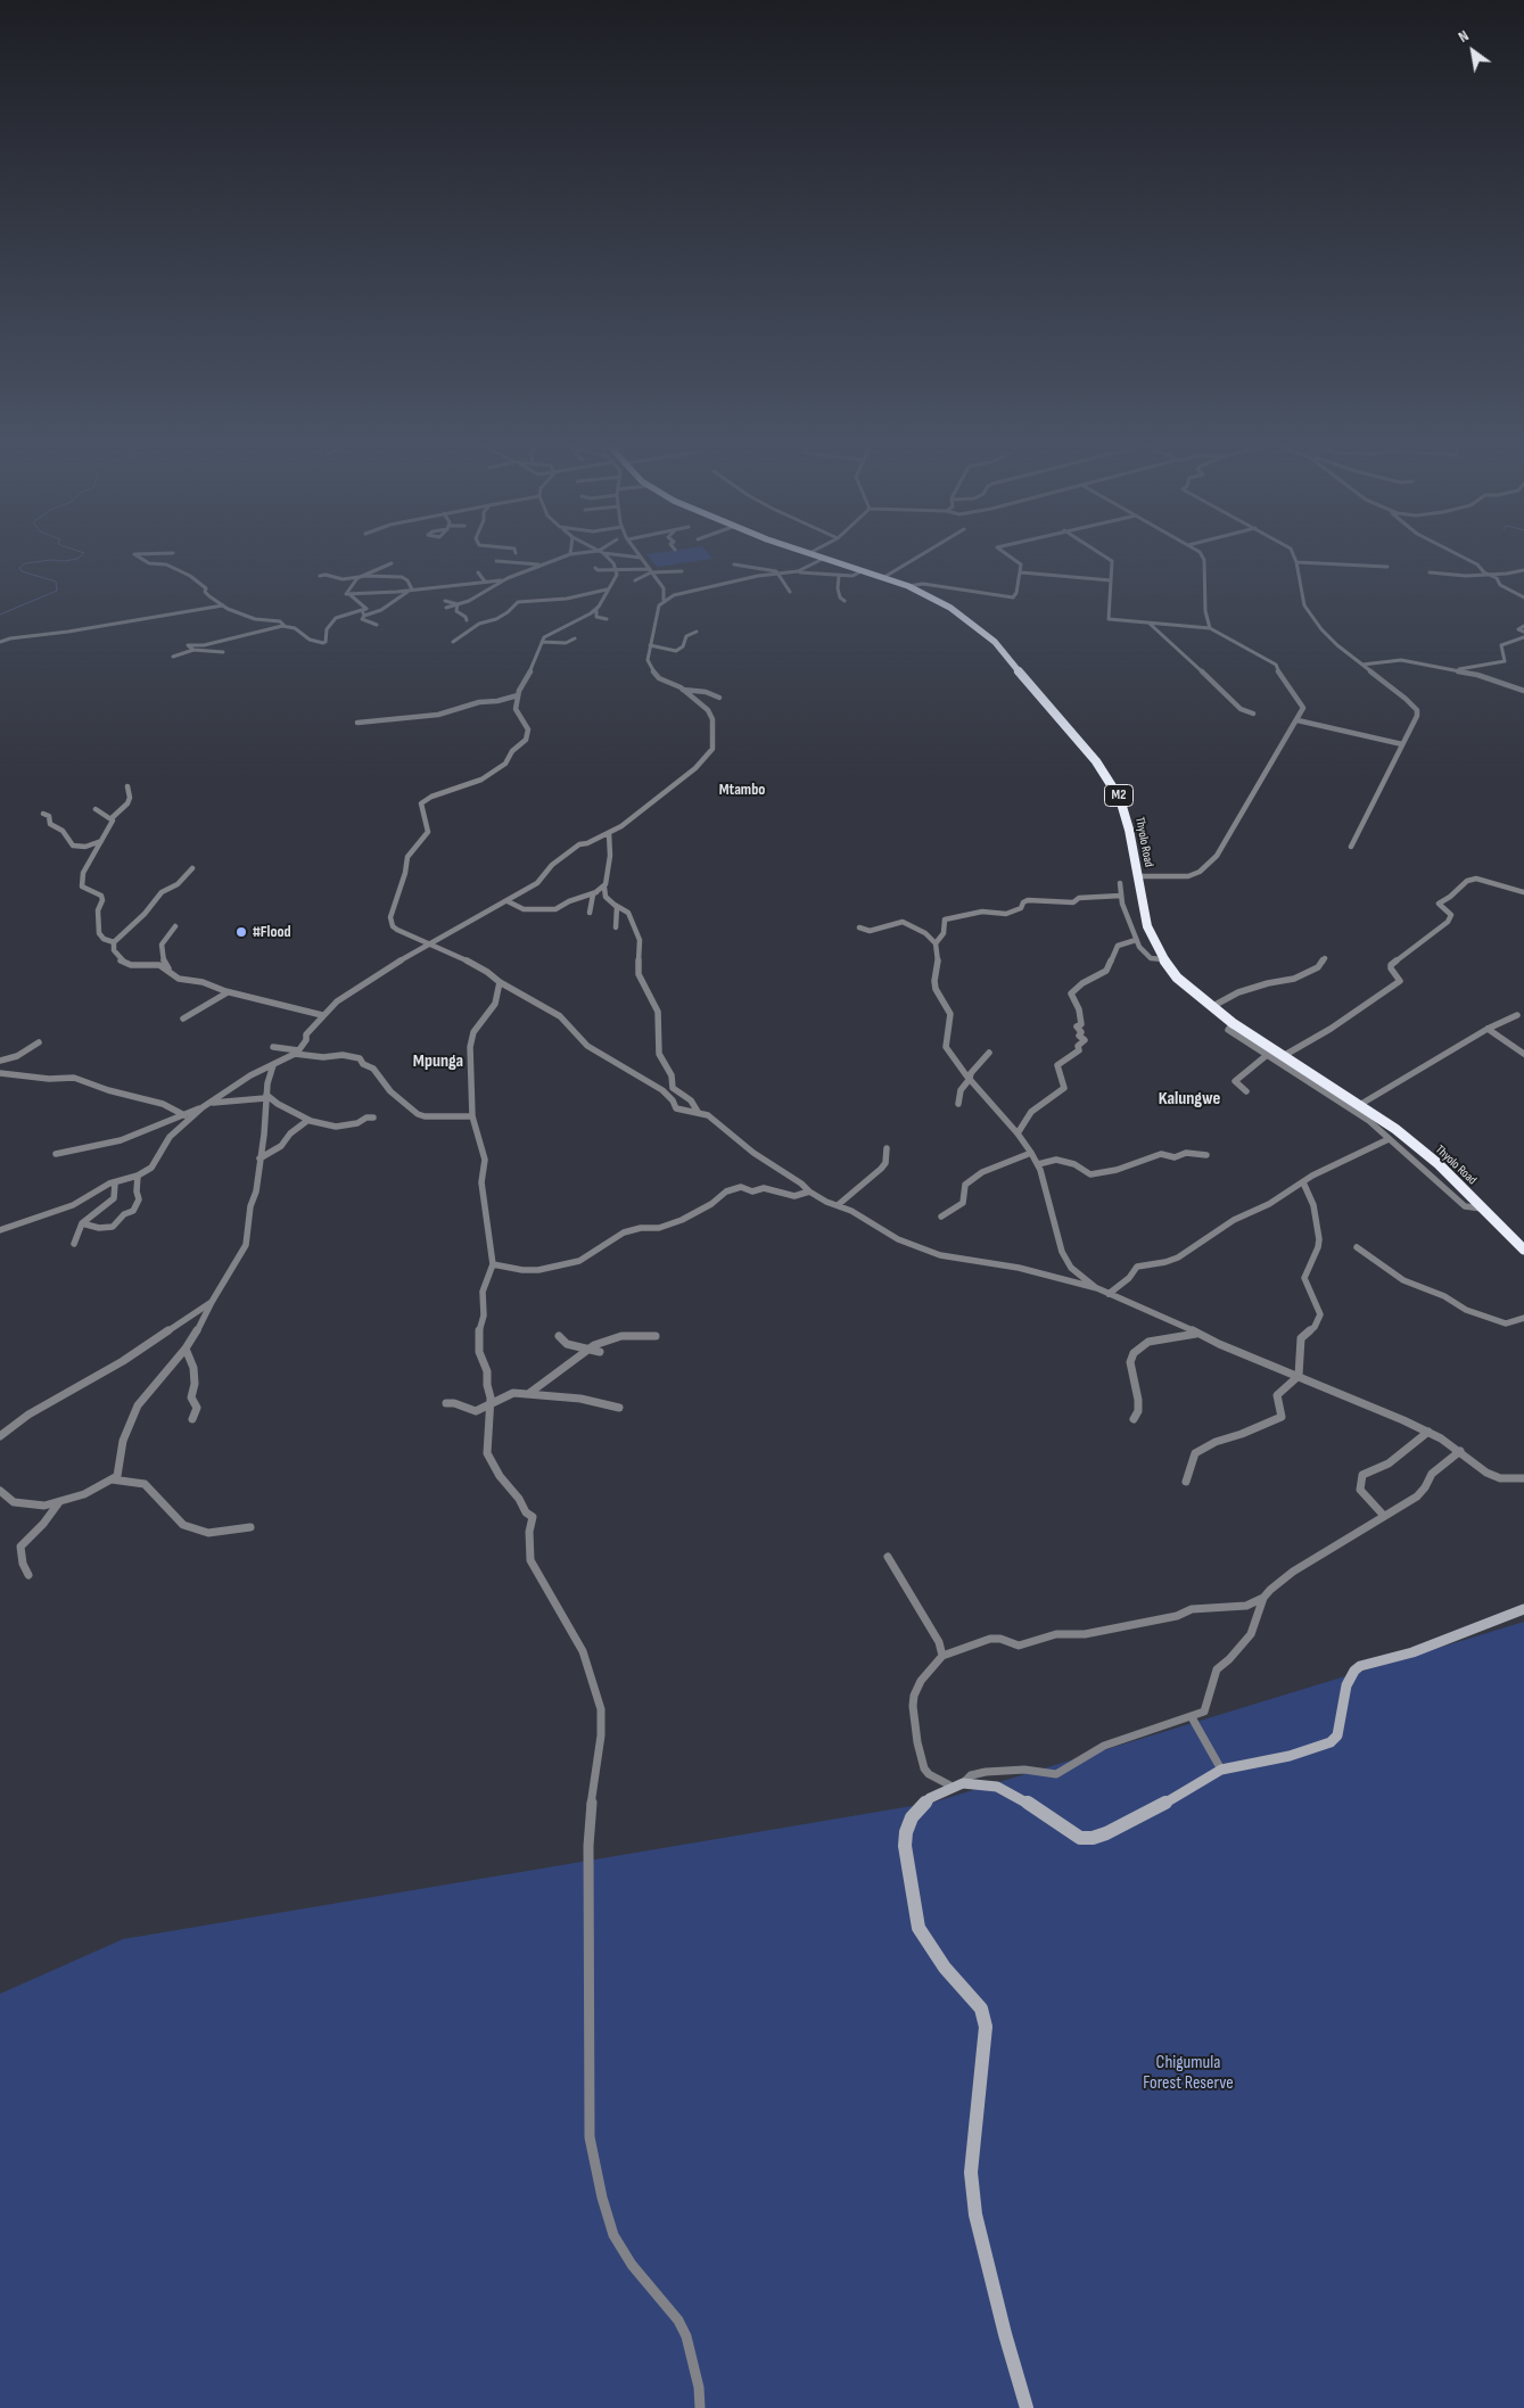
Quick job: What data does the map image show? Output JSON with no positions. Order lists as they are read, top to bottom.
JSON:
{
  "streets": {
    "highway": ["M2", "Thyolo Road"]
  },
  "districts": ["Mtambo", "Mpunga", "Kalungwe"],
  "parks": ["Chigumula Forest Reserve"],
  "places": ["#Flood"],
  "north": "top left"
}
